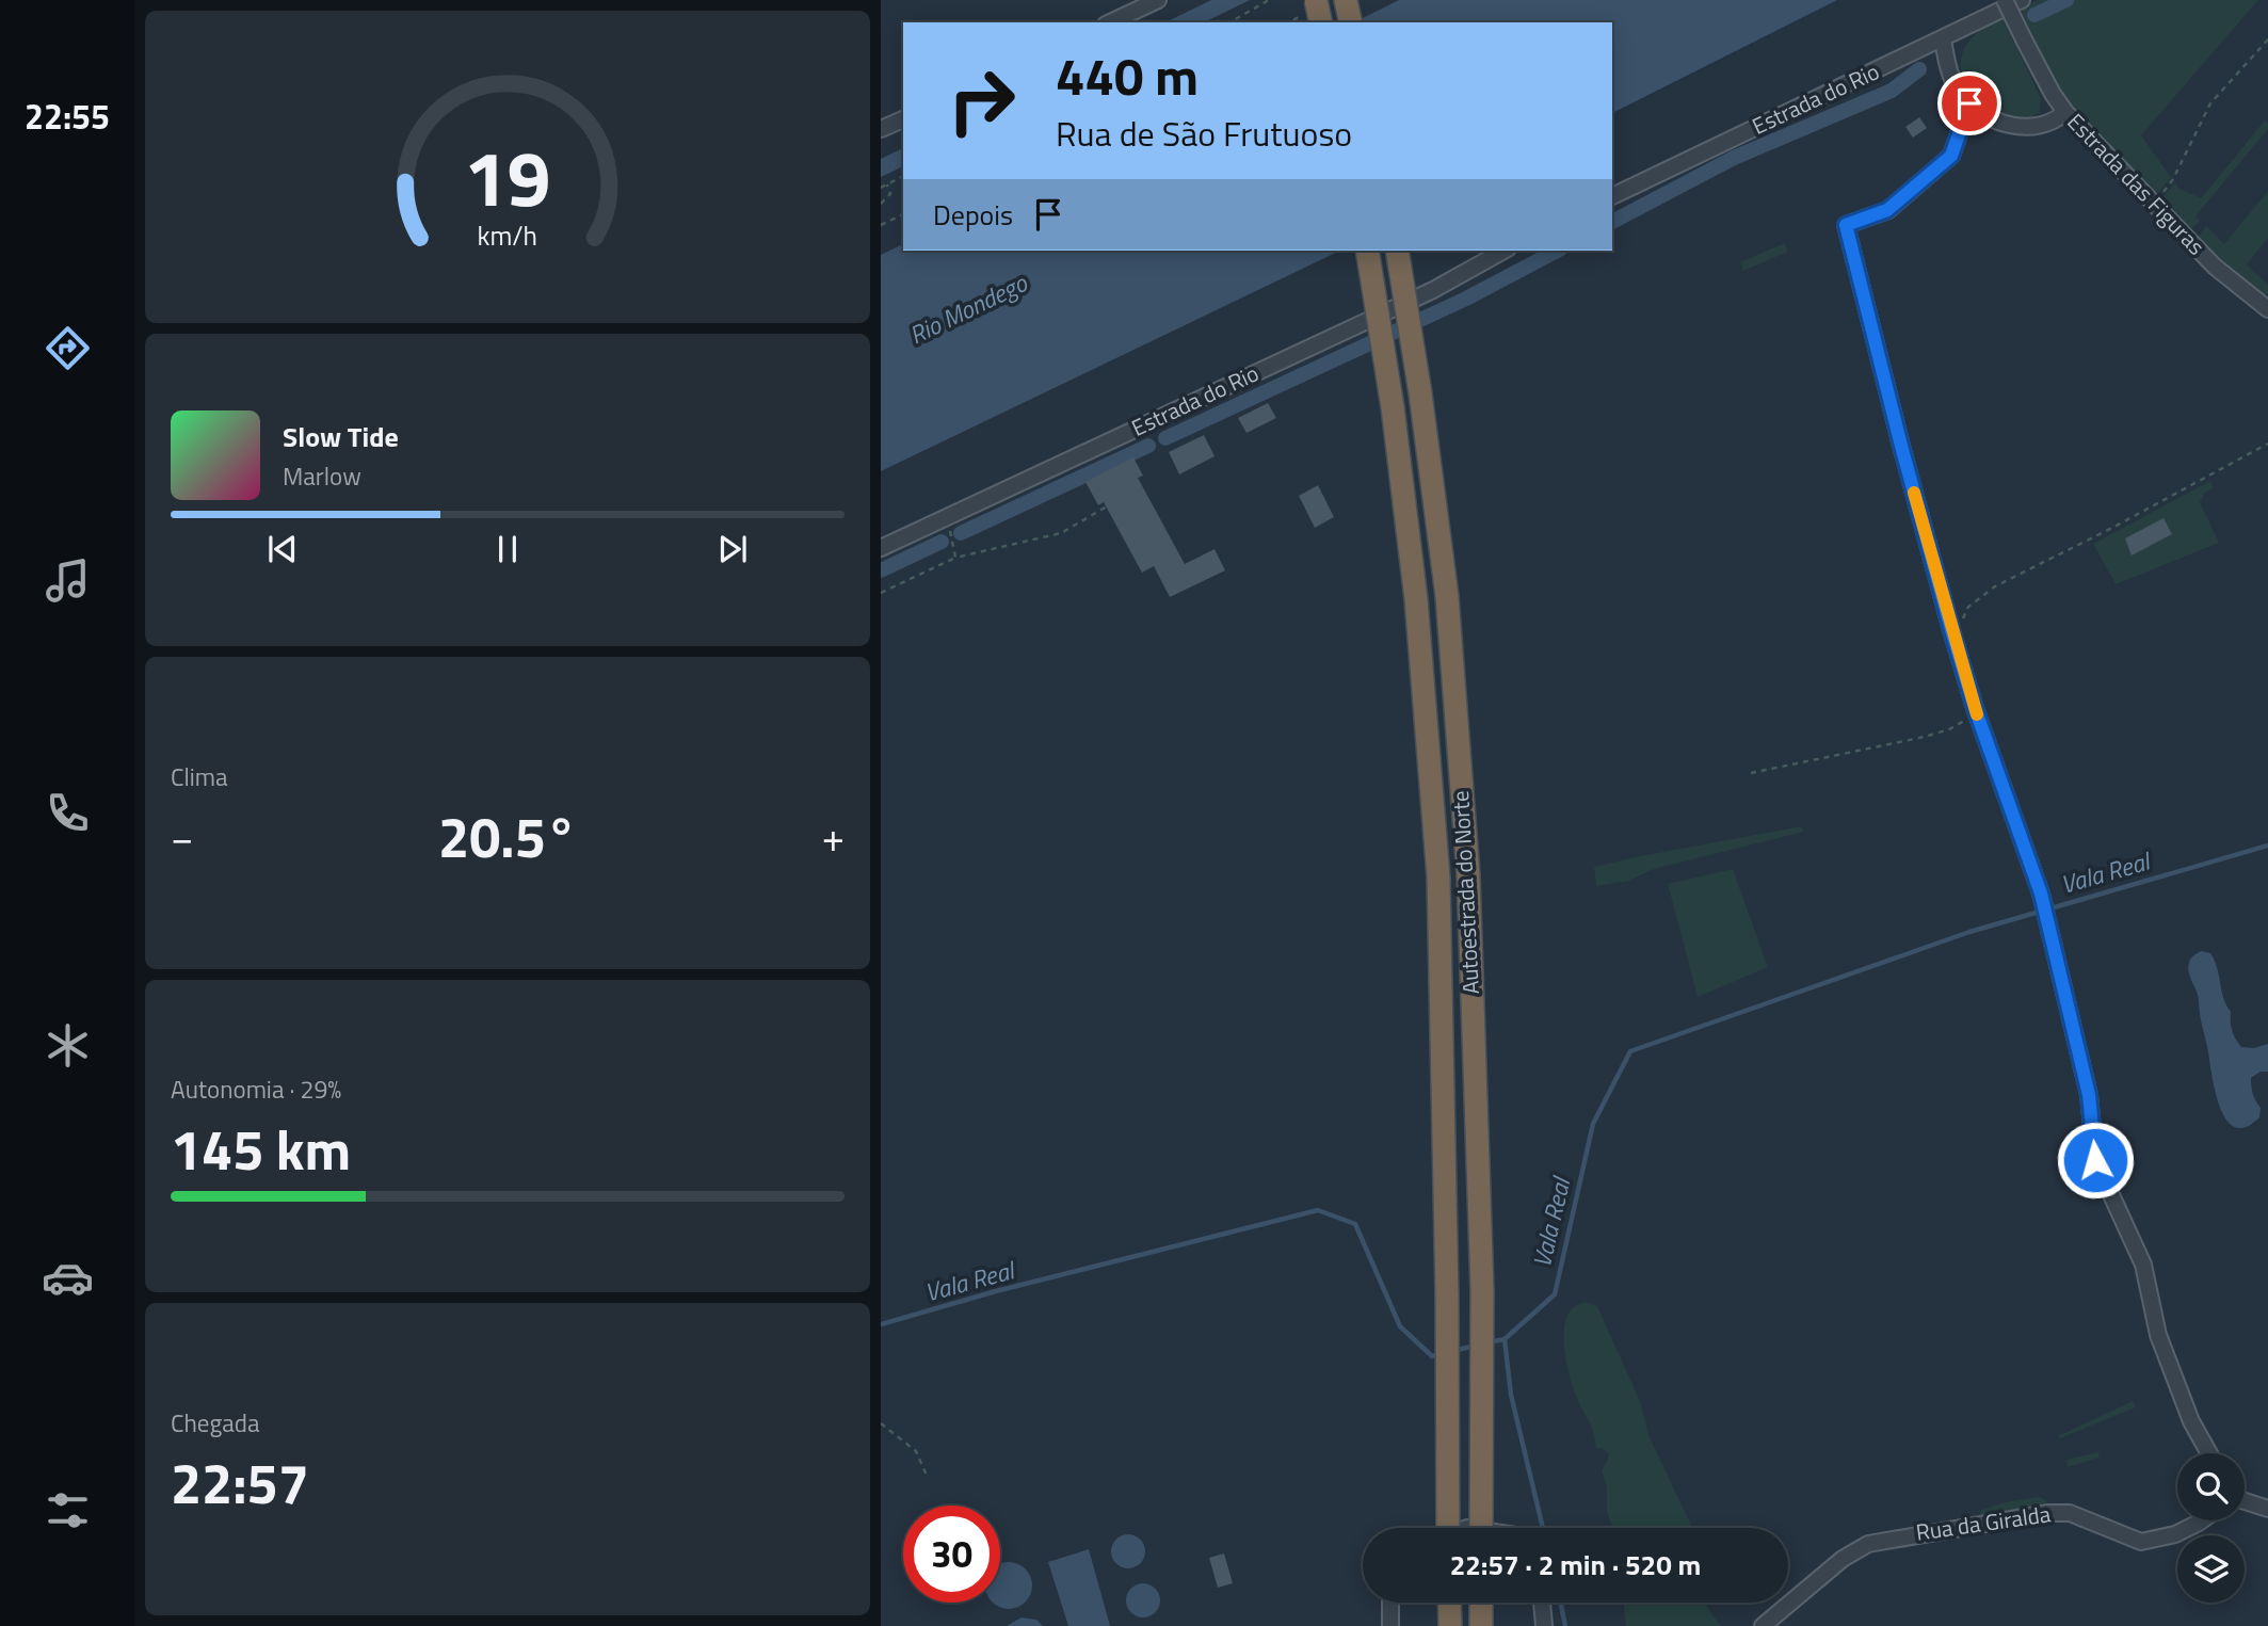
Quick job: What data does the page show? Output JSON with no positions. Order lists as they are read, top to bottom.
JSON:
{
  "streets": {
    "highway": ["Autoestrada do Norte"],
    "street": ["Estrada do Rio", "Estrada das Figuras", "Rua da Giralda"]
  },
  "water": ["Rio Mondego", "Vala Real"],
  "page": {
    "tabs": "22:55",
    "turn": ["440 m", "Rua de São Frutuoso"],
    "then": "Depois",
    "song": ["Slow Tide", "Marlow"],
    "tile": [
      "Clima",
      ["Autonomia · 29%", "145 km"],
      ["Chegada", "22:57"]
    ],
    "heat": ["−", "20.5°", "+"],
    "limit": "30",
    "trip": "22:57 · 2 min · 520 m",
    "gauge": ["19", "km/h"]
  }
}
